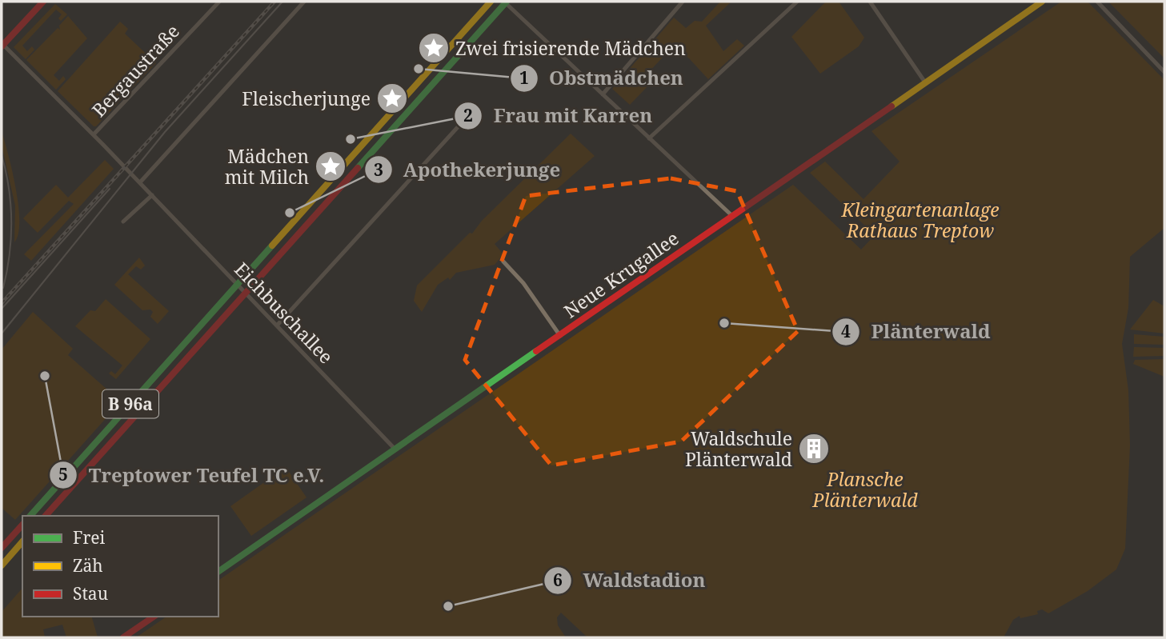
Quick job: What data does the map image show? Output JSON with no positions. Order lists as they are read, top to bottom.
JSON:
{
  "streets": {
    "main road": ["Neue Krugallee", "B 96a"],
    "street": ["Bergaustraße", "Eichbuschallee"]
  },
  "crossings": [
    ["Bergaustraße", "Eichbuschallee"],
    ["Neue Krugallee", "Eichbuschallee"],
    ["Eichbuschallee", "B 96a"]
  ],
  "parks": ["Kleingartenanlage Rathaus Treptow", "Plansche Plänterwald"],
  "places": {
    "place": ["Zwei frisierende Mädchen", "Fleischerjunge", "Mädchen mit Milch"],
    "other": [
      "Obstmädchen",
      "Frau mit Karren",
      "Apothekerjunge",
      "Plänterwald",
      "Treptower Teufel TC e.V.",
      "Waldstadion"
    ],
    "building": ["Waldschule Plänterwald"]
  },
  "legend": ["Frei", "Zäh", "Stau"]
}
